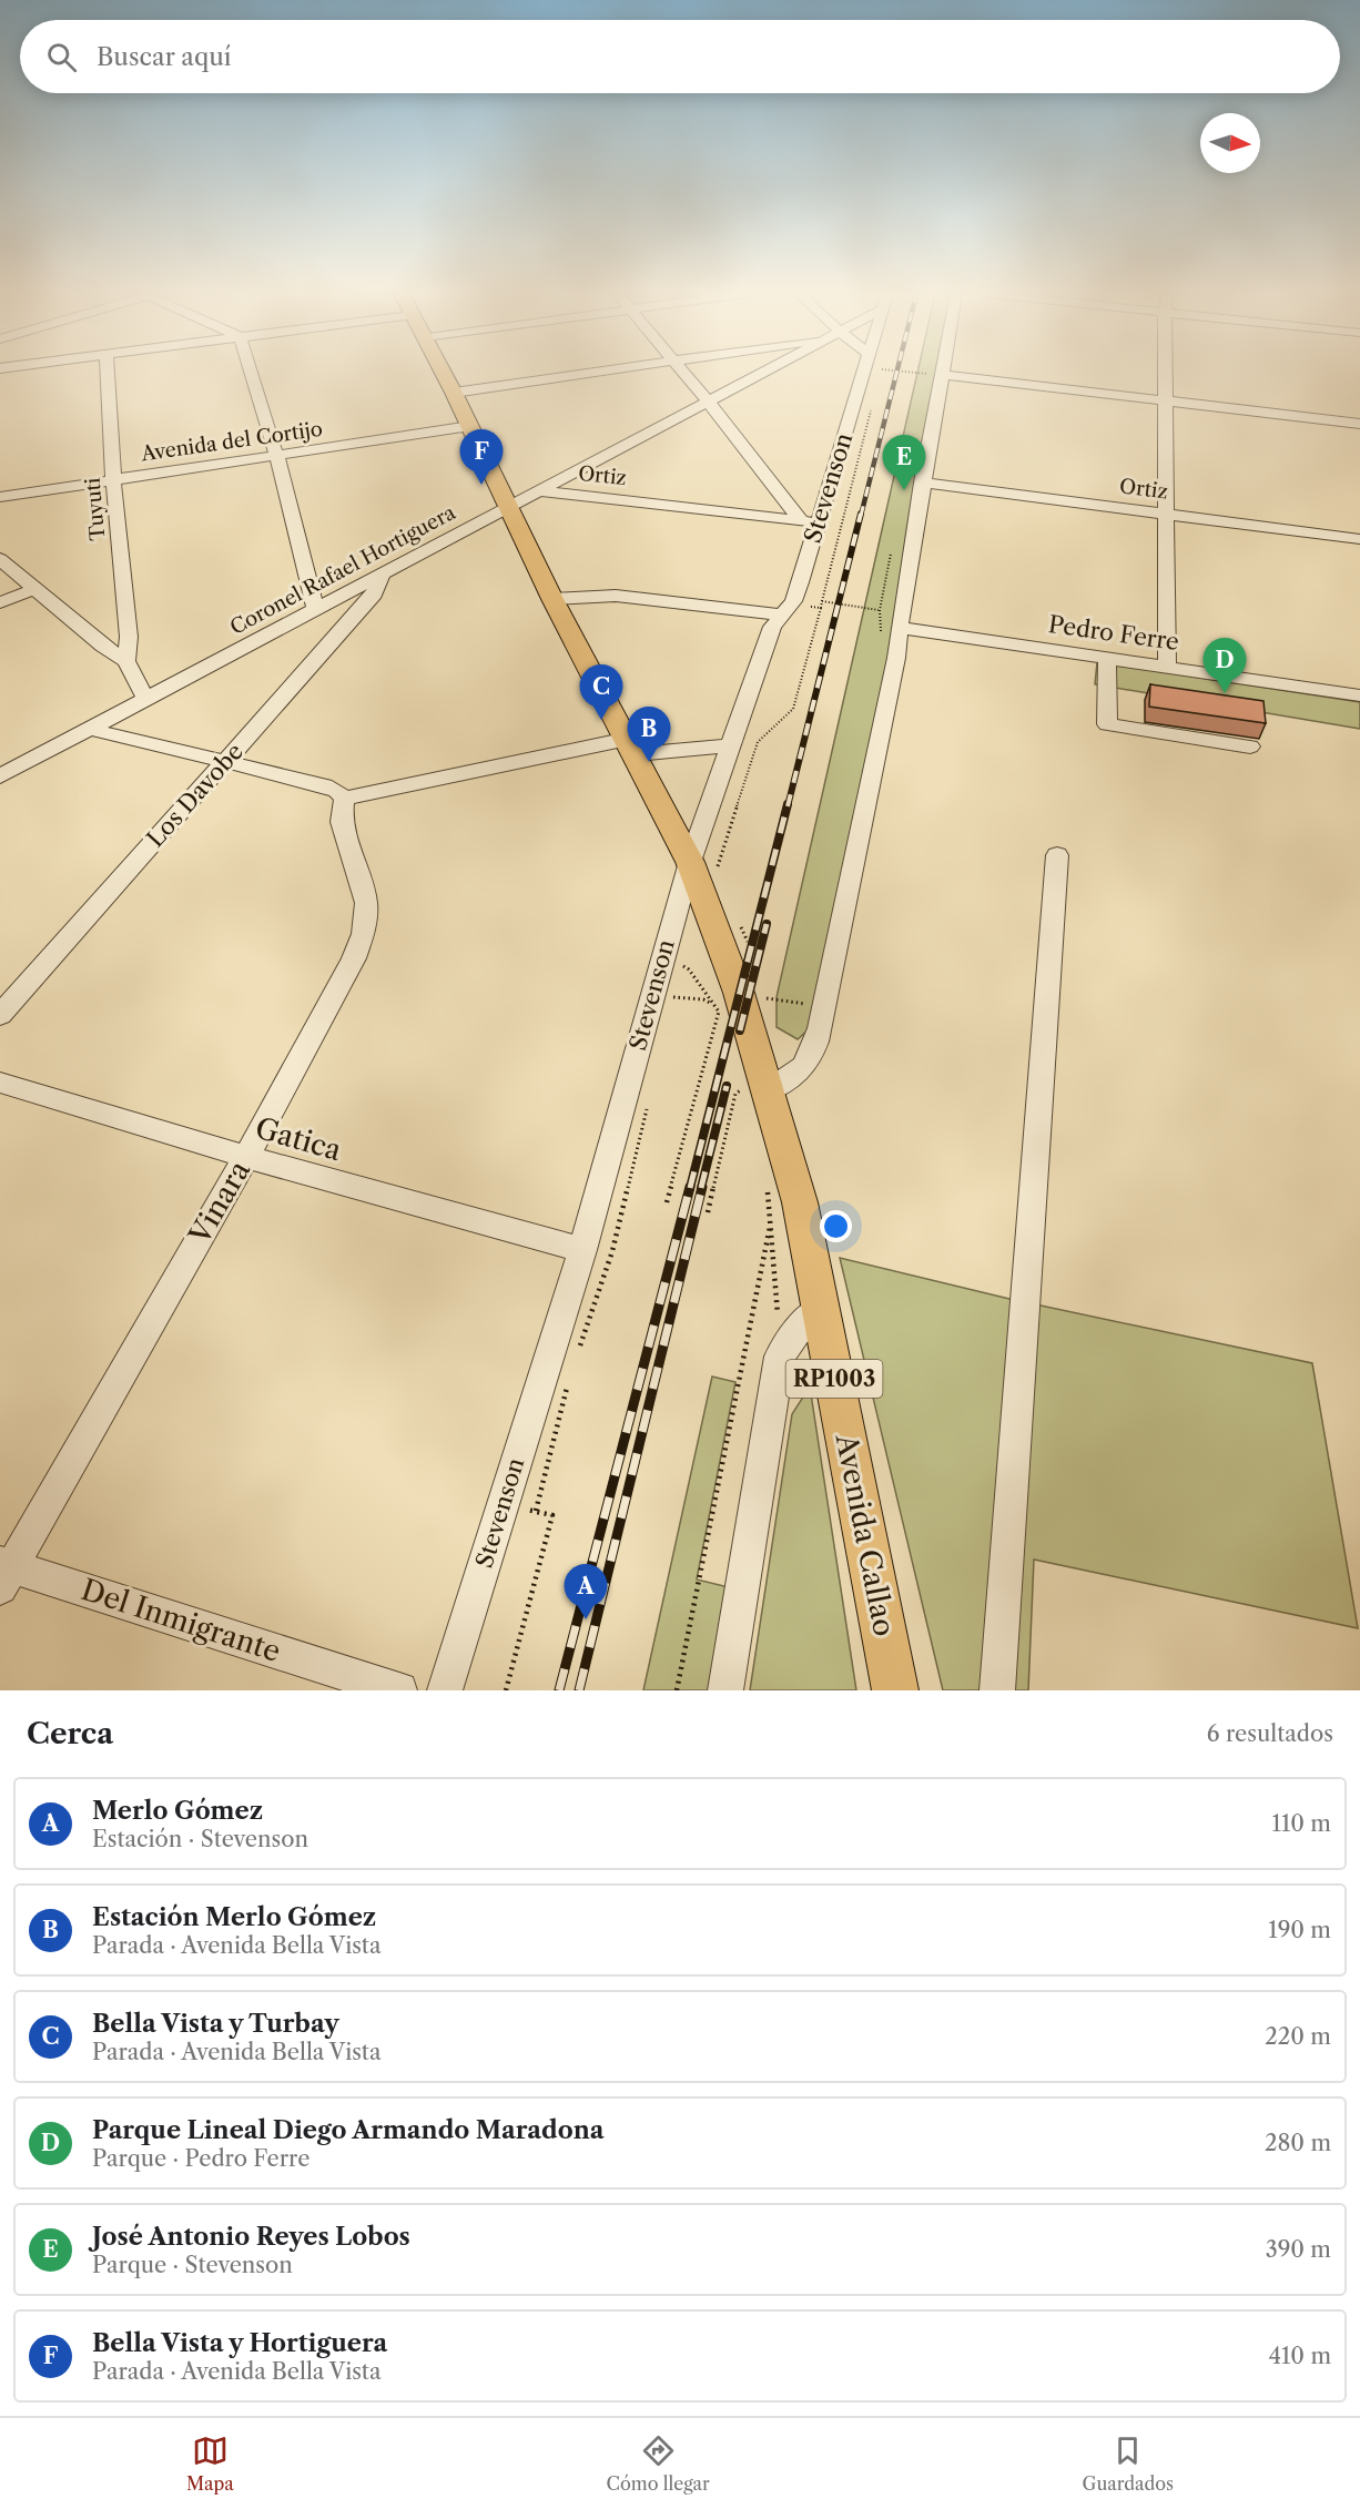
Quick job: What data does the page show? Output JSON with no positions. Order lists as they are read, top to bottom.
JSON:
{
  "streets": {
    "main road": ["RP1003", "Avenida Callao"],
    "street": [
      "Avenida del Cortijo",
      "Ortiz",
      "Stevenson",
      "Tuyuti",
      "Coronel Rafael Hortiguera",
      "Pedro Ferre",
      "Los Davobe",
      "Gatica",
      "Vinara",
      "Del Inmigrante"
    ]
  },
  "crossings": [
    ["Avenida del Cortijo", "Tuyuti"],
    ["Avenida del Cortijo", "RP1003"],
    ["Ortiz", "Stevenson"],
    ["Ortiz", "Coronel Rafael Hortiguera"],
    ["Stevenson", "Gatica"],
    ["Stevenson", "RP1003"],
    ["Coronel Rafael Hortiguera", "Los Davobe"],
    ["Coronel Rafael Hortiguera", "RP1003"],
    ["Gatica", "Vinara"],
    ["Vinara", "Del Inmigrante"],
    ["RP1003", "Avenida Callao"]
  ],
  "north": "right",
  "page": {
    "search": "Buscar aquí",
    "pins": [
      "F",
      "E",
      "D",
      "C",
      "B",
      "A"
    ],
    "heading": ["Cerca", "6 resultados"],
    "list": [
      {
        "mark": "A",
        "name": "Merlo Gómez",
        "note": "Estación · Stevenson",
        "value": "110 m"
      },
      {
        "mark": "B",
        "name": "Estación Merlo Gómez",
        "note": "Parada · Avenida Bella Vista",
        "value": "190 m"
      },
      {
        "mark": "C",
        "name": "Bella Vista y Turbay",
        "note": "Parada · Avenida Bella Vista",
        "value": "220 m"
      },
      {
        "mark": "D",
        "name": "Parque Lineal Diego Armando Maradona",
        "note": "Parque · Pedro Ferre",
        "value": "280 m"
      },
      {
        "mark": "E",
        "name": "José Antonio Reyes Lobos",
        "note": "Parque · Stevenson",
        "value": "390 m"
      },
      {
        "mark": "F",
        "name": "Bella Vista y Hortiguera",
        "note": "Parada · Avenida Bella Vista",
        "value": "410 m"
      }
    ],
    "nav": ["Mapa", "Cómo llegar", "Guardados"]
  }
}
